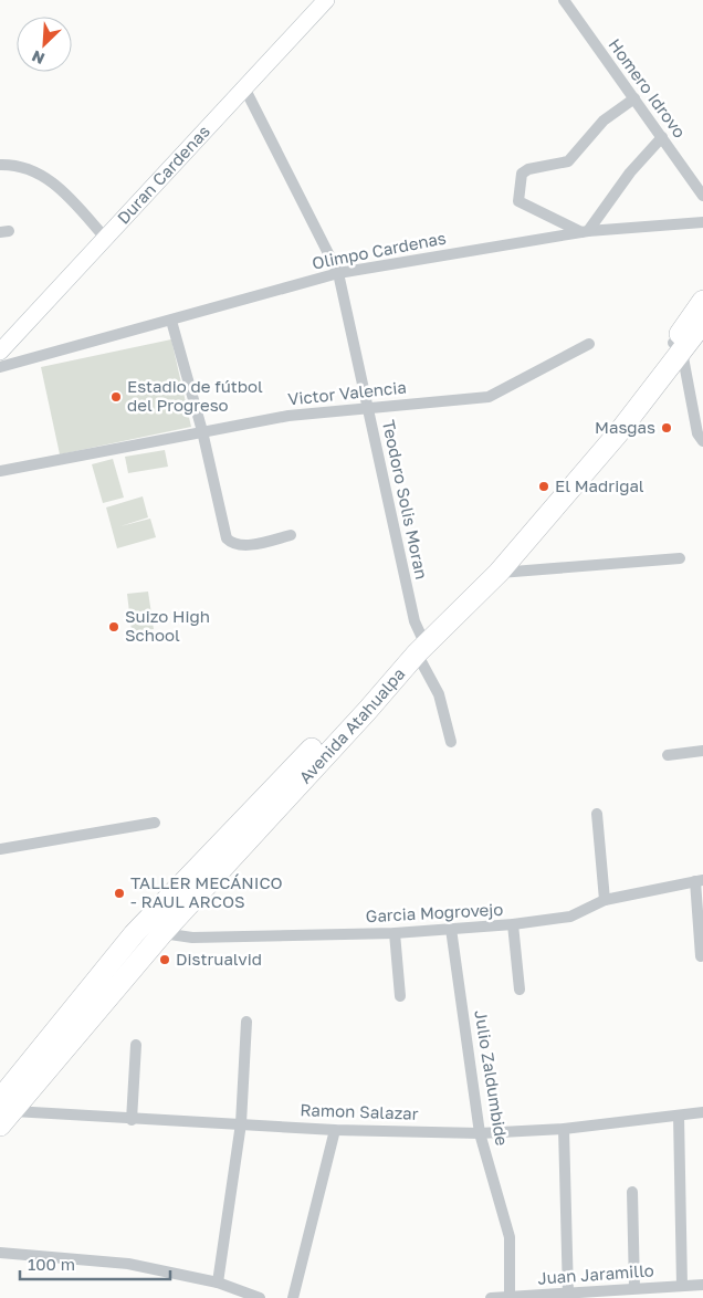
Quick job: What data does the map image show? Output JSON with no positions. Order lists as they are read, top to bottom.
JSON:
{
  "streets": {
    "highway": ["Avenida Atahualpa"],
    "street": [
      "Homero Idrovo",
      "Duran Cardenas",
      "Olimpo Cardenas",
      "Victor Valencia",
      "Teodoro Solis Moran",
      "Garcia Mogrovejo",
      "Julio Zaldumbide",
      "Ramon Salazar",
      "Juan Jaramillo"
    ]
  },
  "crossings": [
    ["Duran Cardenas", "Teodoro Solis Moran"],
    ["Olimpo Cardenas", "Teodoro Solis Moran"],
    ["Victor Valencia", "Teodoro Solis Moran"],
    ["Teodoro Solis Moran", "Avenida Atahualpa"],
    ["Avenida Atahualpa", "Garcia Mogrovejo"],
    ["Avenida Atahualpa", "Ramon Salazar"],
    ["Garcia Mogrovejo", "Julio Zaldumbide"],
    ["Julio Zaldumbide", "Ramon Salazar"],
    ["Julio Zaldumbide", "Juan Jaramillo"]
  ],
  "places": [
    "Estadio de fútbol del Progreso",
    "Masgas",
    "El Madrigal",
    "Suizo High School",
    "TALLER MECÁNICO - RAUL ARCOS",
    "Distrualvid"
  ],
  "scale_bar": "100 m",
  "north": "bottom left"
}
